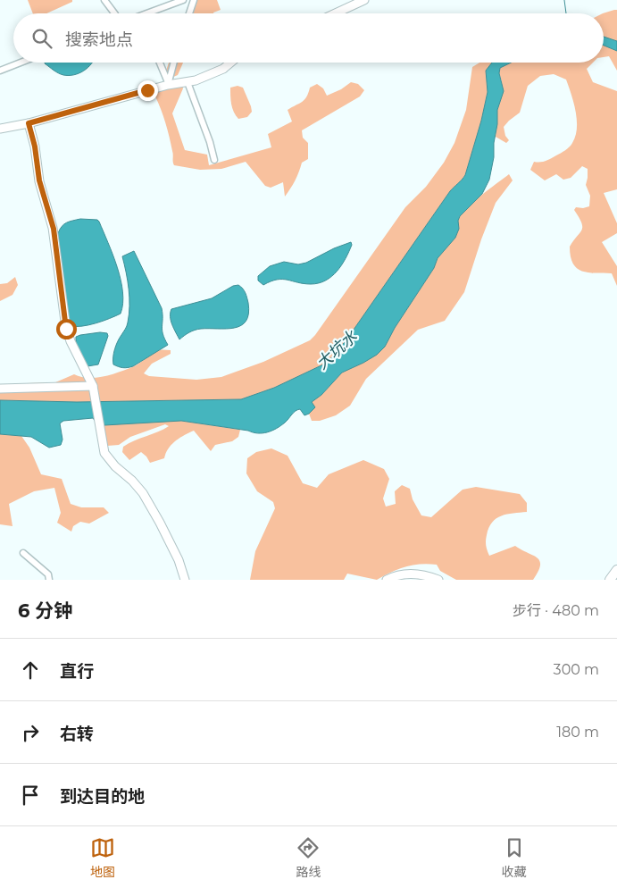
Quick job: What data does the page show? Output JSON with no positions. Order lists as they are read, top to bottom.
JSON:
{
  "water": ["大坑水"],
  "page": {
    "search": "搜索地点",
    "heading": ["6 分钟", "步行 · 480 m"],
    "list": [
      ["直行", "300 m"],
      ["右转", "180 m"],
      "到达目的地"
    ],
    "nav": ["地图", "路线", "收藏"]
  }
}
